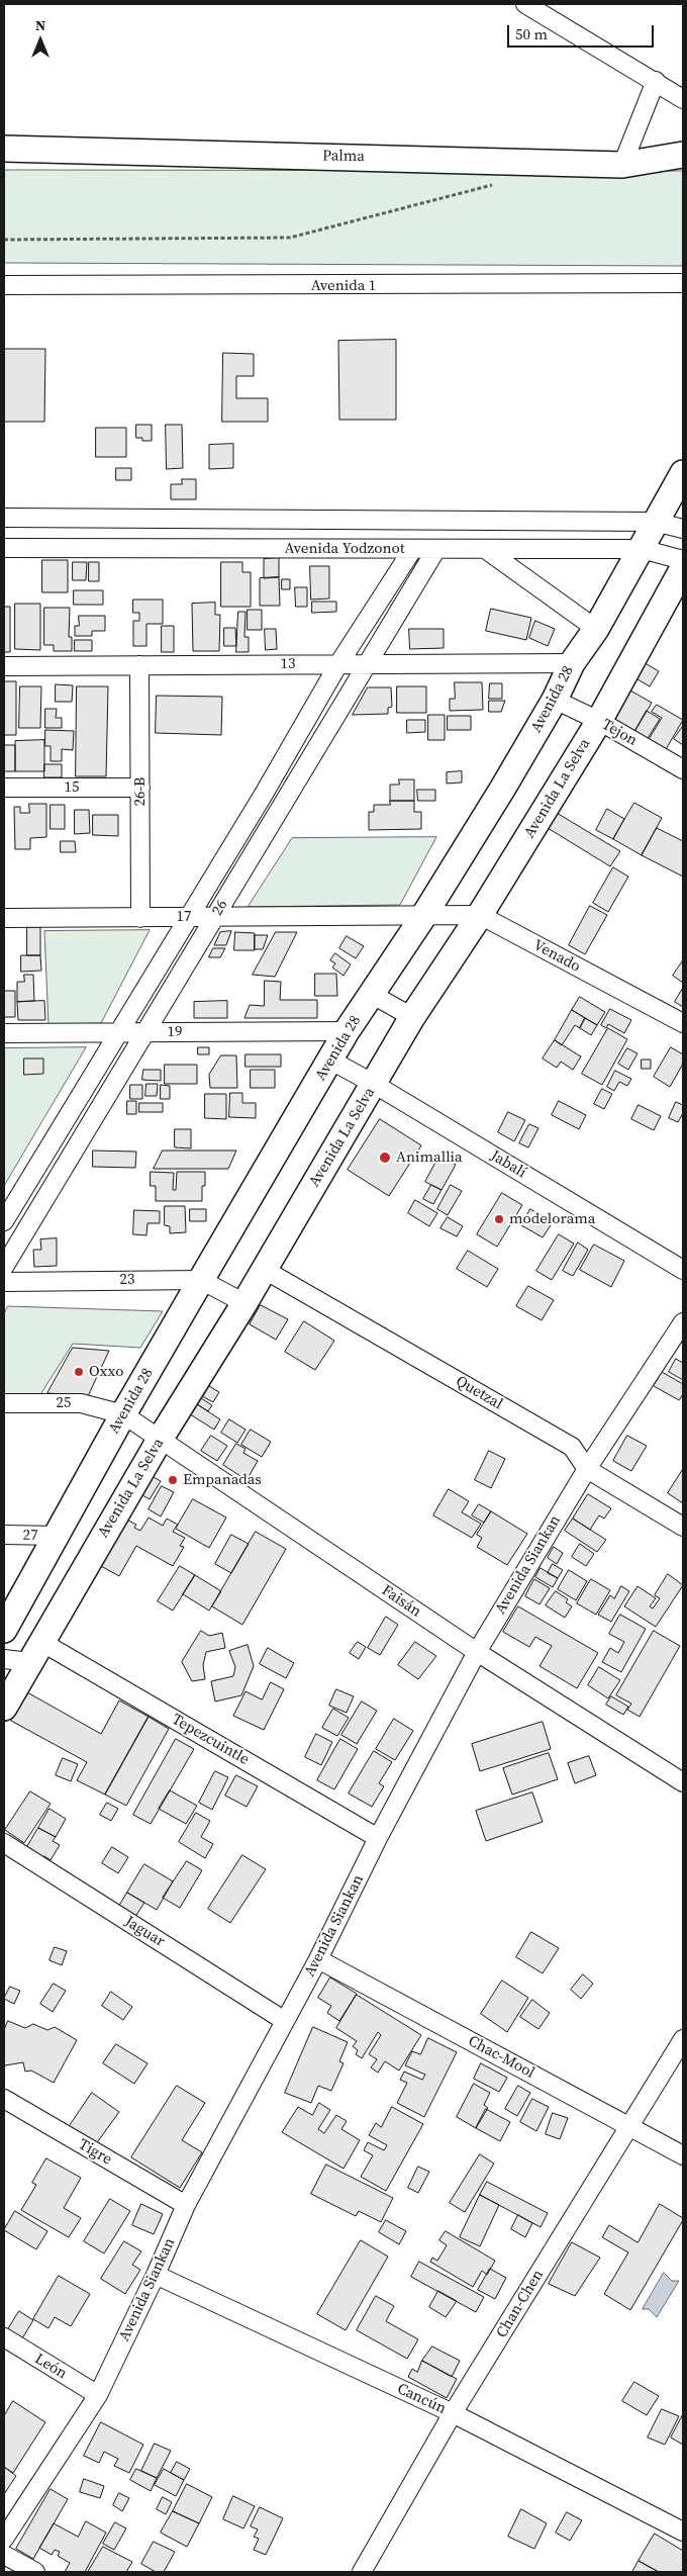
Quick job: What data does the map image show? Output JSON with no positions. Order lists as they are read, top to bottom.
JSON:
{
  "streets": {
    "street": [
      "Palma",
      "Avenida 1",
      "Avenida Yodzonot",
      "13",
      "Avenida 28",
      "Tejon",
      "15",
      "Avenida La Selva",
      "26-B",
      "26",
      "17",
      "Venado",
      "19",
      "Jabalí",
      "23",
      "Quetzal",
      "25",
      "27",
      "Avenida Siankan",
      "Faisán",
      "Tepezcuintle",
      "Jaguar",
      "Chac-Mool",
      "Tigre",
      "Chan-Chen",
      "León",
      "Cancún"
    ]
  },
  "crossings": [
    ["Avenida Yodzonot", "Avenida 28"],
    ["Avenida Yodzonot", "26"],
    ["13", "Avenida 28"],
    ["13", "26-B"],
    ["13", "26"],
    ["Avenida 28", "Tejon"],
    ["Avenida 28", "17"],
    ["Avenida 28", "Venado"],
    ["Avenida 28", "19"],
    ["Avenida 28", "Jabalí"],
    ["Avenida 28", "23"],
    ["Avenida 28", "25"],
    ["Avenida 28", "27"],
    ["Avenida 28", "Faisán"],
    ["Tejon", "Avenida La Selva"],
    ["15", "26-B"],
    ["Avenida La Selva", "Venado"],
    ["Avenida La Selva", "Jabalí"],
    ["Avenida La Selva", "23"],
    ["Avenida La Selva", "Quetzal"],
    ["Avenida La Selva", "Faisán"],
    ["Avenida La Selva", "Tepezcuintle"],
    ["26-B", "17"],
    ["26", "17"],
    ["26", "19"],
    ["17", "Venado"],
    ["Quetzal", "Avenida Siankan"],
    ["25", "Faisán"],
    ["Avenida Siankan", "Faisán"],
    ["Avenida Siankan", "Tepezcuintle"],
    ["Avenida Siankan", "Jaguar"],
    ["Avenida Siankan", "Chac-Mool"],
    ["Avenida Siankan", "Tigre"],
    ["Avenida Siankan", "León"],
    ["Avenida Siankan", "Cancún"],
    ["Chac-Mool", "Chan-Chen"],
    ["Chan-Chen", "Cancún"]
  ],
  "places": [
    "Animallia",
    "modelorama",
    "Oxxo",
    "Empanadas"
  ],
  "scale_bar": "50 m",
  "north": "top"
}
